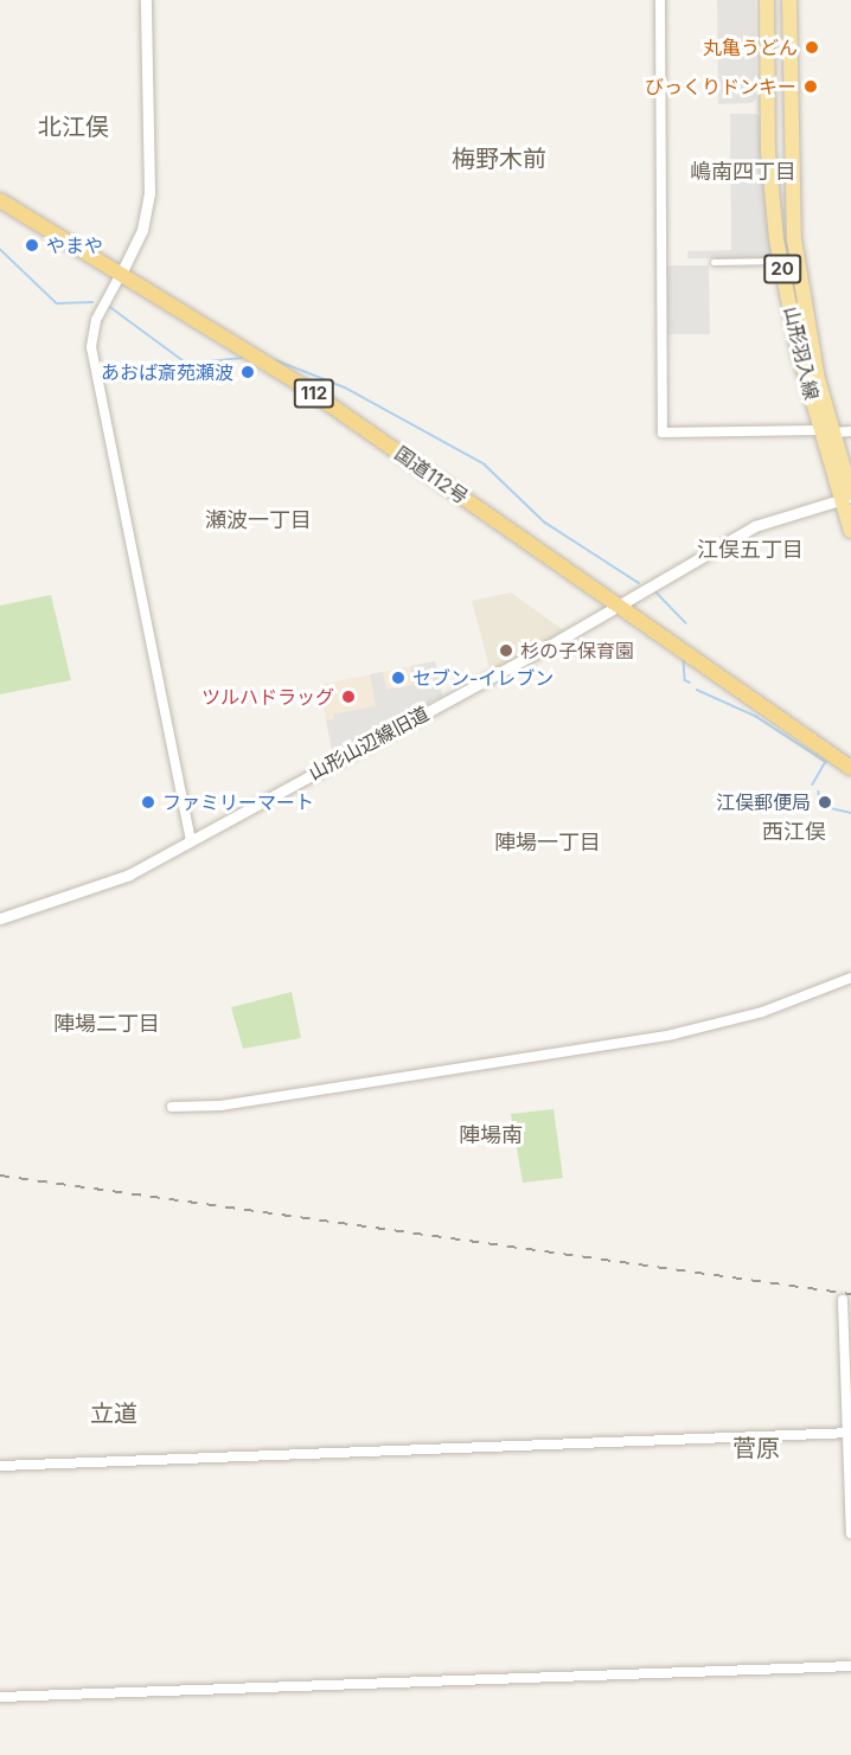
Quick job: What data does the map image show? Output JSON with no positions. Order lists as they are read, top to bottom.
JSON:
{
  "streets": {
    "highway": ["112", "国道112号"],
    "main road": ["20", "山形羽入線"],
    "street": ["山形山辺線旧道"]
  },
  "crossings": [
    ["山形羽入線", "山形山辺線旧道"],
    ["国道112号", "山形山辺線旧道"]
  ],
  "districts": [
    "北江俣",
    "梅野木前",
    "嶋南四丁目",
    "瀬波一丁目",
    "江俣五丁目",
    "西江俣",
    "陣場一丁目",
    "陣場二丁目",
    "陣場南",
    "立道",
    "菅原"
  ],
  "places": [
    "丸亀うどん",
    "びっくりドンキー",
    "やまや",
    "あおば斎苑瀬波",
    "杉の子保育園",
    "セブン-イレブン",
    "ツルハドラッグ",
    "ファミリーマート",
    "江俣郵便局"
  ]
}
